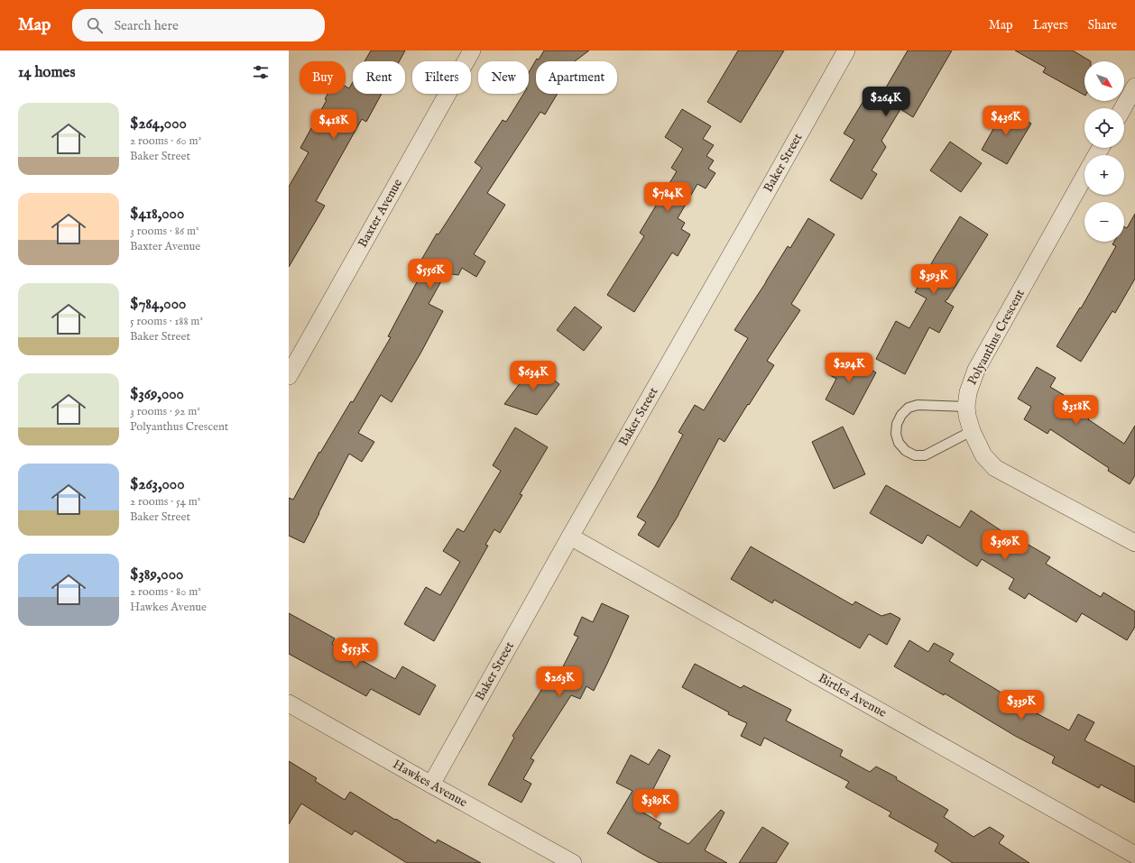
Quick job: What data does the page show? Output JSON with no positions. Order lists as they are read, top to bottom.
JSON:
{
  "streets": {
    "street": [
      "Baker Street",
      "Baxter Avenue",
      "Polyanthus Crescent",
      "Birtles Avenue",
      "Hawkes Avenue"
    ]
  },
  "crossings": [
    ["Baker Street", "Birtles Avenue"],
    ["Baker Street", "Hawkes Avenue"]
  ],
  "north": "bottom right",
  "page": {
    "header": "Map",
    "search": "Search here",
    "nav": ["Map", "Layers", "Share"],
    "heading": "14 homes",
    "map_buttons": ["+", "−"],
    "chip": [
      "Buy",
      "Rent",
      "Filters",
      "New",
      "Apartment"
    ],
    "price": [
      "$264K",
      "$436K",
      "$418K",
      "$784K",
      "$556K",
      "$393K",
      "$294K",
      "$634K",
      "$318K",
      "$369K",
      "$553K",
      "$263K",
      "$339K",
      "$389K"
    ],
    "list": [
      {
        "name": "$264,000",
        "note": "2 rooms · 60 m² · Baker Street"
      },
      {
        "name": "$418,000",
        "note": "3 rooms · 86 m² · Baxter Avenue"
      },
      {
        "name": "$784,000",
        "note": "5 rooms · 188 m² · Baker Street"
      },
      {
        "name": "$369,000",
        "note": "3 rooms · 92 m² · Polyanthus Crescent"
      },
      {
        "name": "$263,000",
        "note": "2 rooms · 54 m² · Baker Street"
      },
      {
        "name": "$389,000",
        "note": "2 rooms · 80 m² · Hawkes Avenue"
      }
    ]
  }
}
